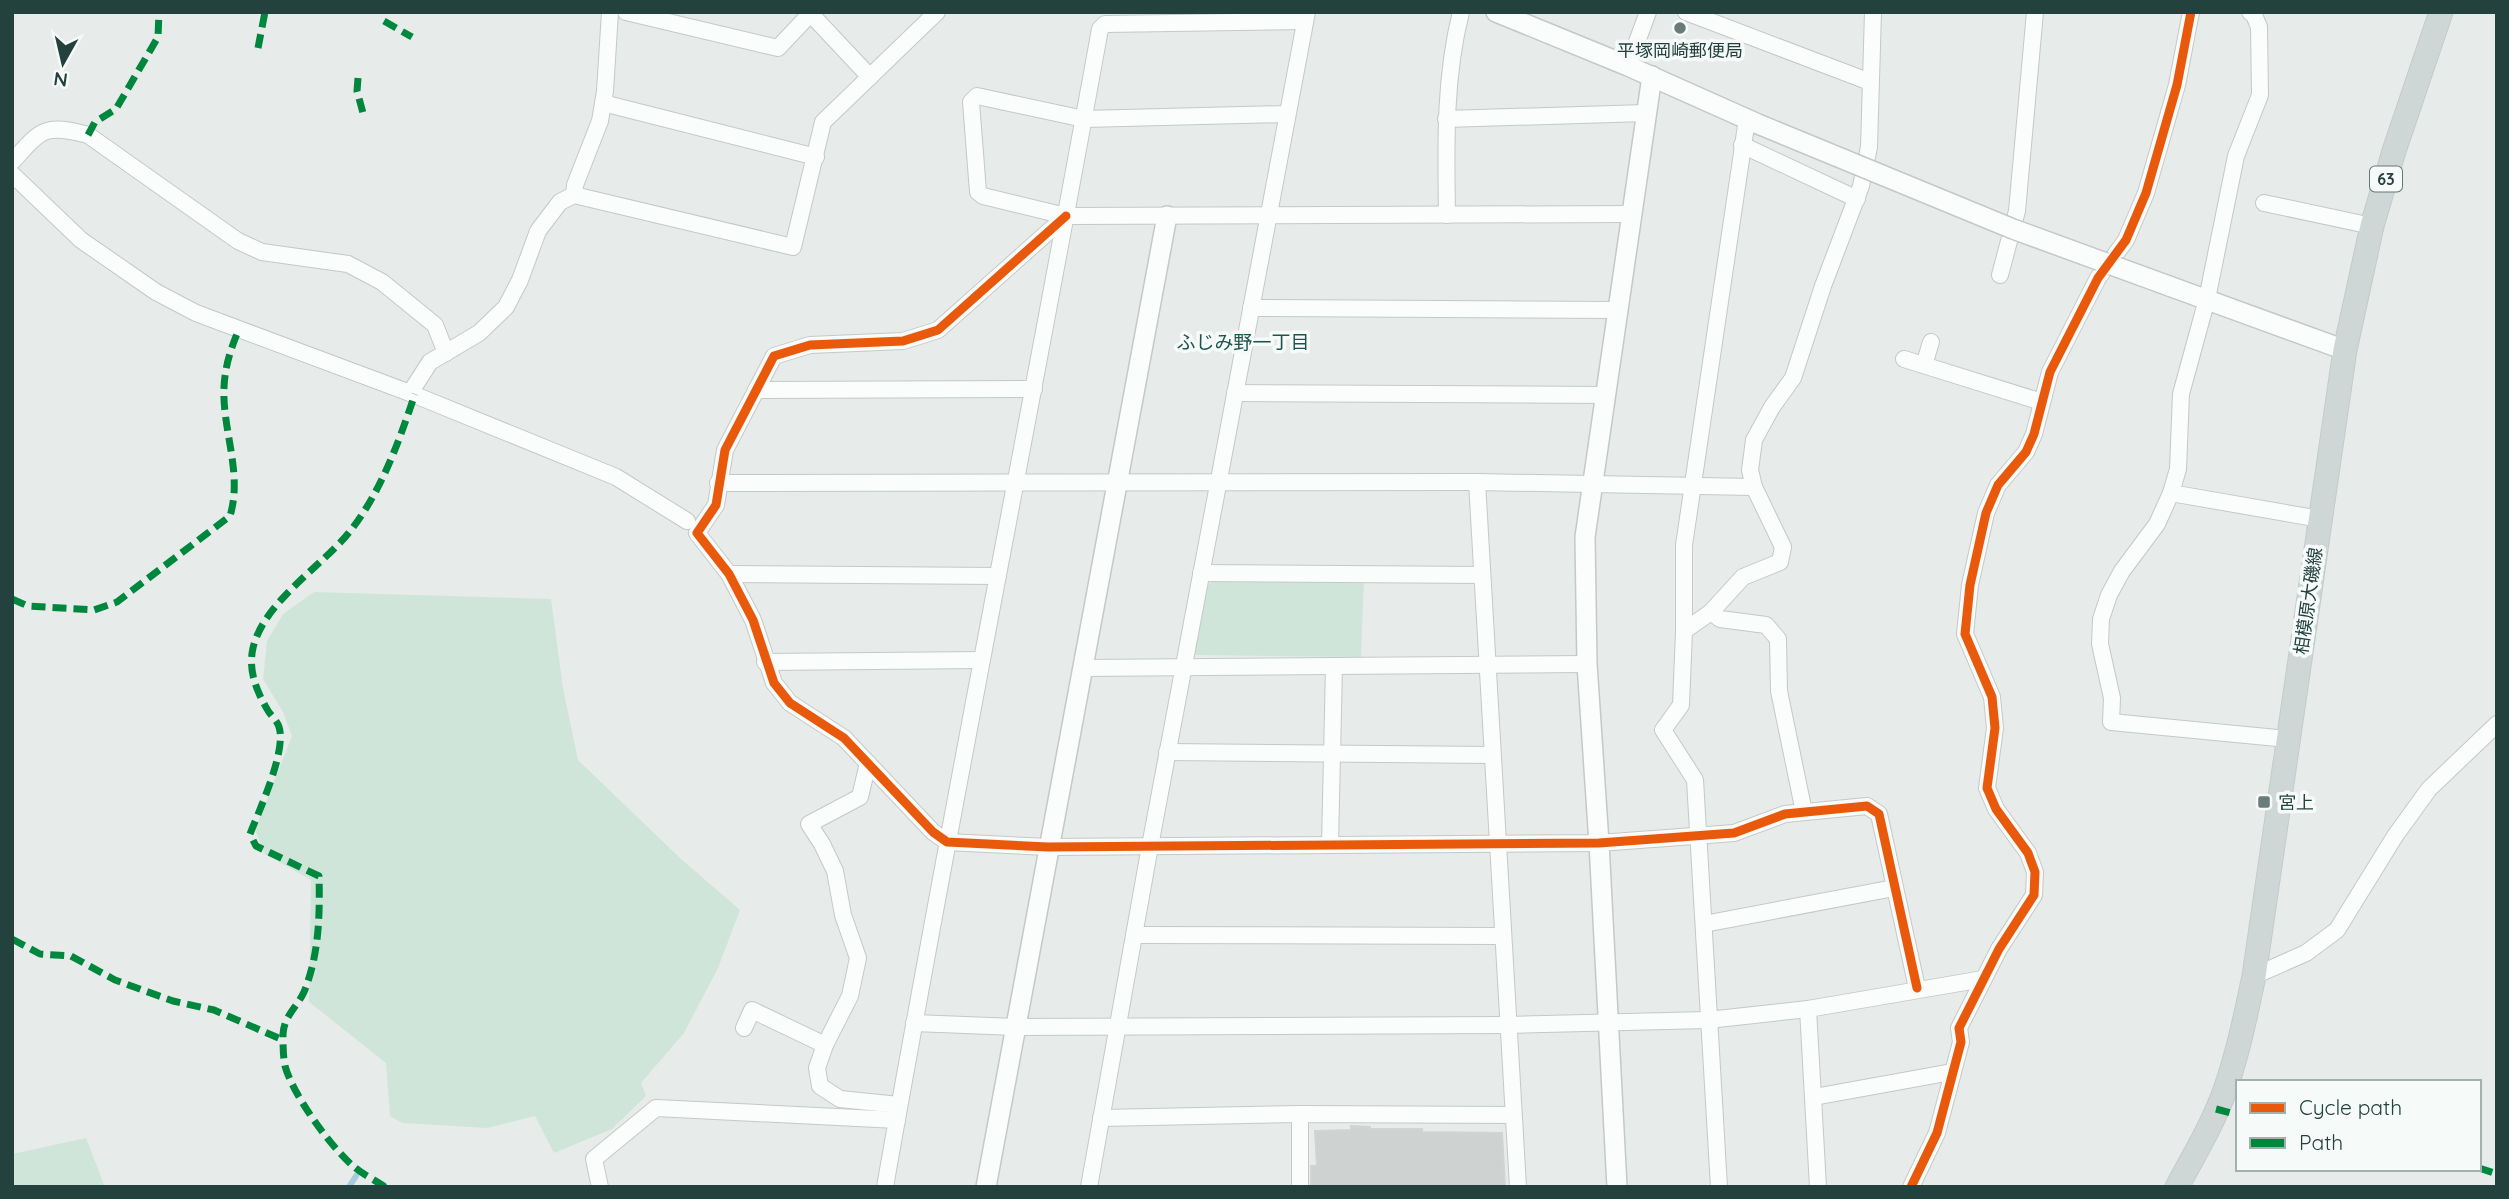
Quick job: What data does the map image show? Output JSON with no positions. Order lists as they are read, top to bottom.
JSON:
{
  "streets": {
    "main road": ["63", "相模原大磯線"]
  },
  "districts": ["ふじみ野一丁目"],
  "places": {
    "other": ["平塚岡崎郵便局"],
    "transit": ["宮上"]
  },
  "legend": ["Cycle path", "Path"],
  "north": "bottom"
}
